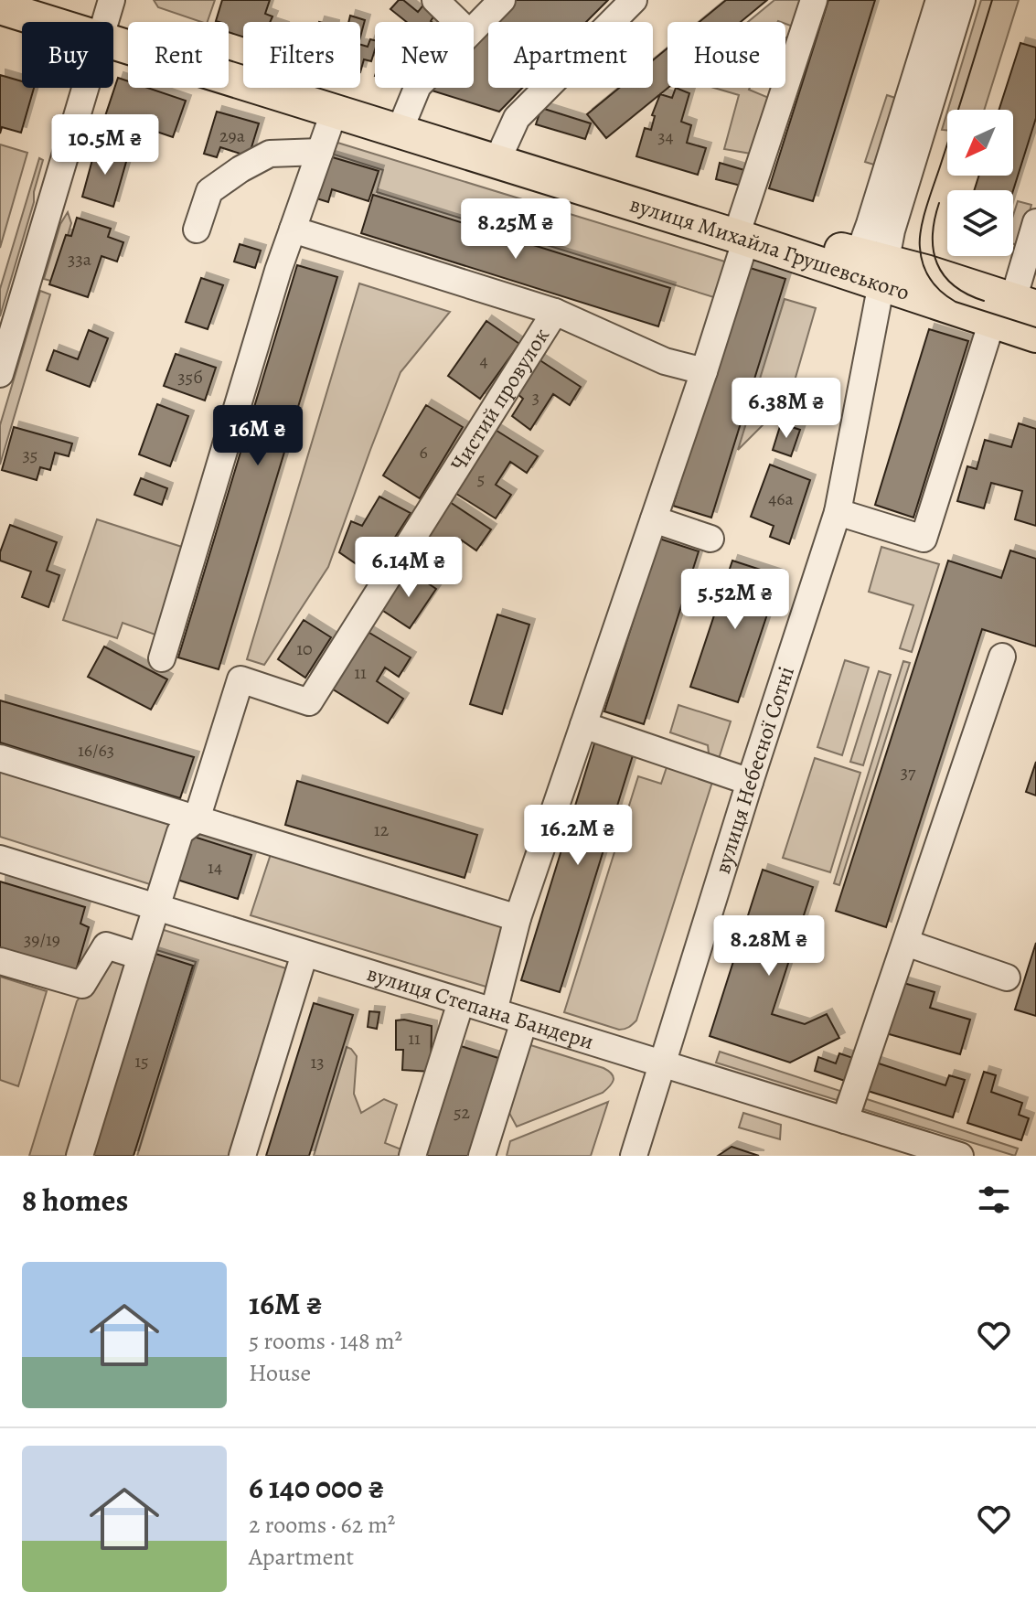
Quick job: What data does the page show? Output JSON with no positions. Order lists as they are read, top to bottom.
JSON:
{
  "streets": {
    "main road": ["вулиця Михайла Грушевського"],
    "street": ["Чистий провулок", "вулиця Небесної Сотні", "вулиця Степана Бандери"]
  },
  "crossings": [
    ["вулиця Михайла Грушевського", "вулиця Небесної Сотні"],
    ["вулиця Небесної Сотні", "вулиця Степана Бандери"]
  ],
  "house_numbers": [
    "29а",
    "34",
    "33а",
    "4",
    "35б",
    "3",
    "6",
    "35",
    "5",
    "46а",
    "10",
    "11",
    "16/63",
    "37",
    "12",
    "14",
    "39/19",
    "11",
    "15",
    "13",
    "52"
  ],
  "north": "bottom left",
  "page": {
    "chip": [
      "Buy",
      "Rent",
      "Filters",
      "New",
      "Apartment",
      "House"
    ],
    "price": [
      "10.5M ₴",
      "8.25M ₴",
      "6.38M ₴",
      "16M ₴",
      "6.14M ₴",
      "5.52M ₴",
      "16.2M ₴",
      "8.28M ₴"
    ],
    "heading": "8 homes",
    "list": [
      {
        "name": "16M ₴",
        "note": "5 rooms · 148 m² · House"
      },
      {
        "name": "6 140 000 ₴",
        "note": "2 rooms · 62 m² · Apartment"
      }
    ]
  }
}
